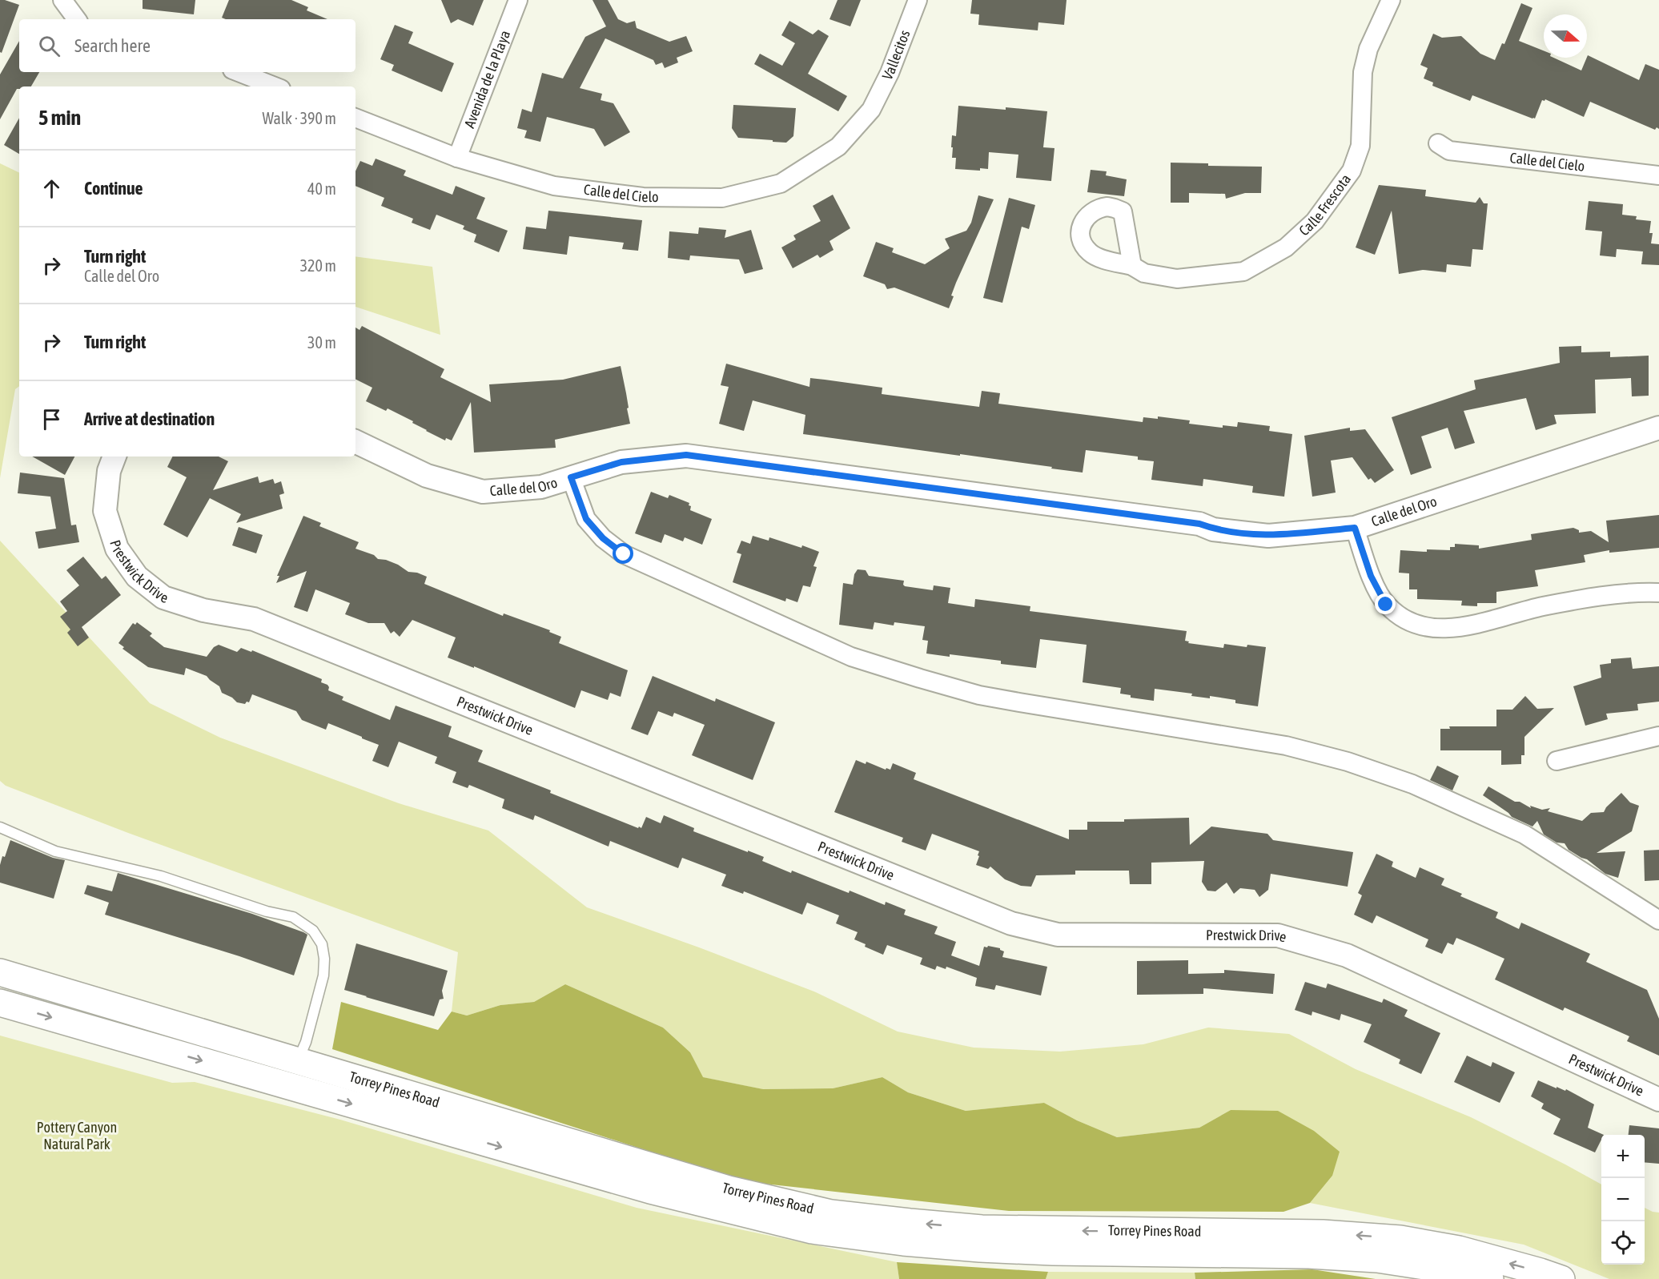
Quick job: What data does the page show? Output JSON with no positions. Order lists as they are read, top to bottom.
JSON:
{
  "streets": {
    "main road": ["Torrey Pines Road"],
    "street": [
      "Vallecitos",
      "Avenida de la Playa",
      "Calle del Cielo",
      "Calle Frescota",
      "Calle del Oro",
      "Prestwick Drive"
    ]
  },
  "crossings": [
    ["Vallecitos", "Calle del Cielo"],
    ["Avenida de la Playa", "Calle del Cielo"]
  ],
  "parks": ["Pottery Canyon Natural Park"],
  "north": "right",
  "page": {
    "search": "Search here",
    "heading": ["5 min", "Walk · 390 m"],
    "list": [
      ["Continue", "40 m"],
      ["Turn right", "Calle del Oro", "320 m"],
      ["Turn right", "30 m"],
      "Arrive at destination"
    ],
    "map_buttons": ["+", "−"]
  }
}
